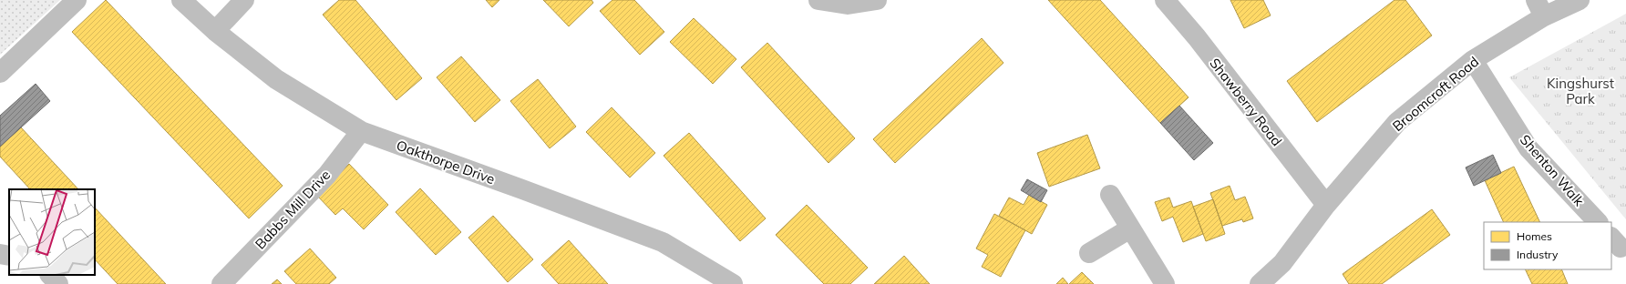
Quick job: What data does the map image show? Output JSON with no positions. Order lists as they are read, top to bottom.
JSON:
{
  "streets": {
    "street": [
      "Broomcroft Road",
      "Shawberry Road",
      "Oakthorpe Drive",
      "Shenton Walk",
      "Babbs Mill Drive"
    ]
  },
  "crossings": [
    ["Broomcroft Road", "Shawberry Road"],
    ["Broomcroft Road", "Shenton Walk"],
    ["Oakthorpe Drive", "Babbs Mill Drive"]
  ],
  "parks": ["Kingshurst Park"],
  "legend": ["Homes", "Industry"]
}
